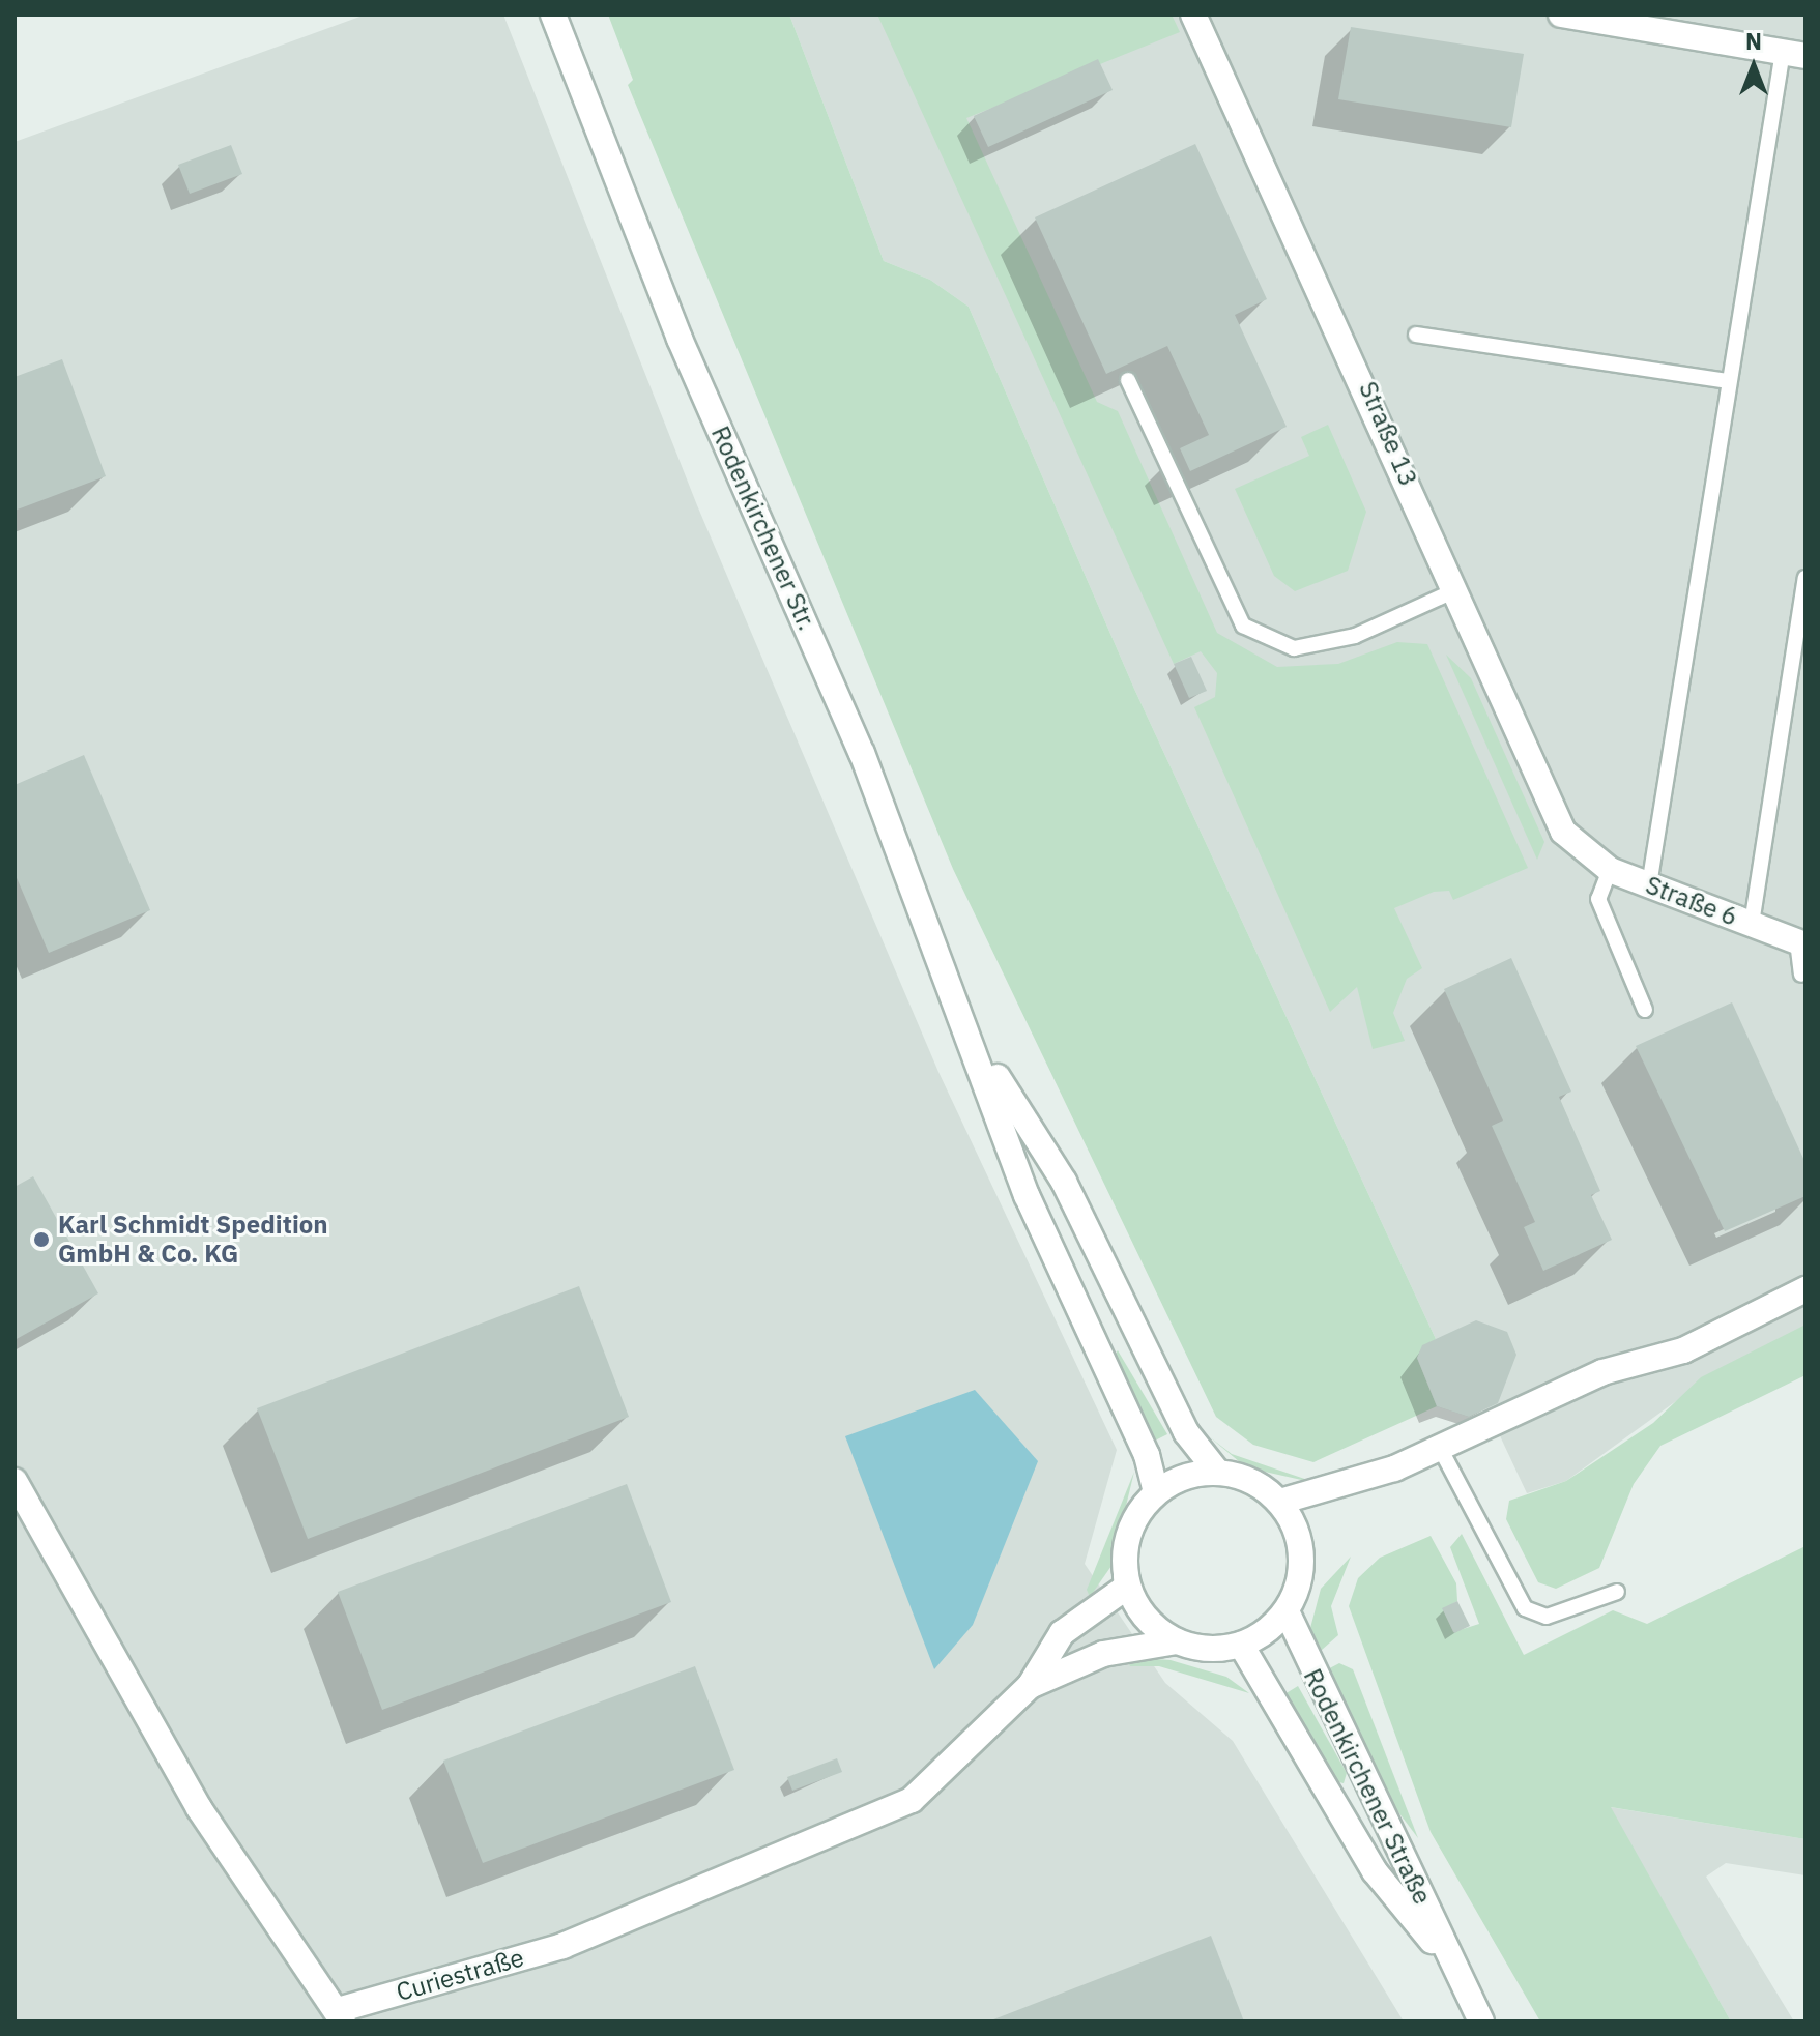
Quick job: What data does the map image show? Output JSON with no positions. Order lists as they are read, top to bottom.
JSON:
{
  "streets": {
    "street": [
      "Straße 13",
      "Rodenkirchener Str.",
      "Straße 6",
      "Rodenkirchener Straße",
      "Curiestraße"
    ]
  },
  "crossings": [
    ["Straße 13", "Straße 6"],
    ["Rodenkirchener Straße", "Curiestraße"]
  ],
  "places": ["Karl Schmidt Spedition GmbH & Co. KG"],
  "north": "top"
}
